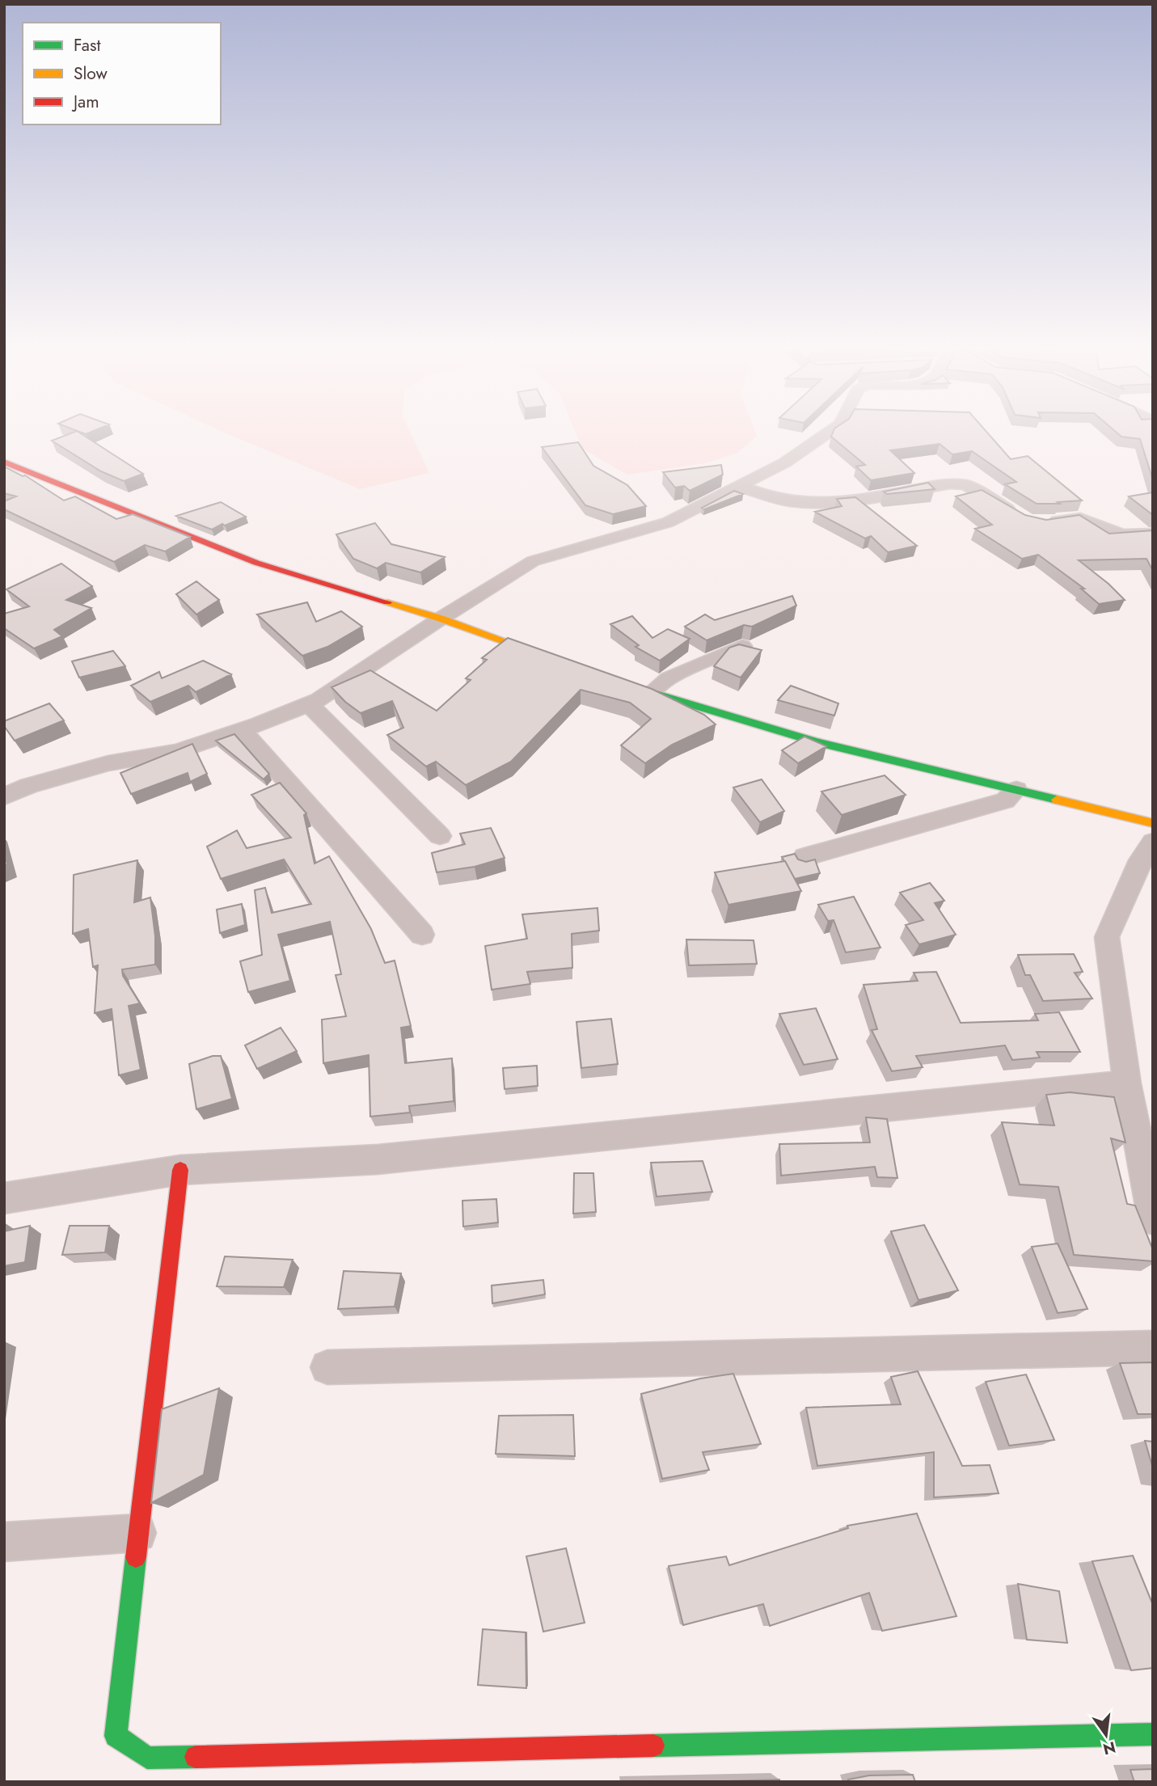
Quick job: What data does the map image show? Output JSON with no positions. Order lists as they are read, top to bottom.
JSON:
{
  "legend": ["Fast", "Slow", "Jam"],
  "north": "bottom"
}
